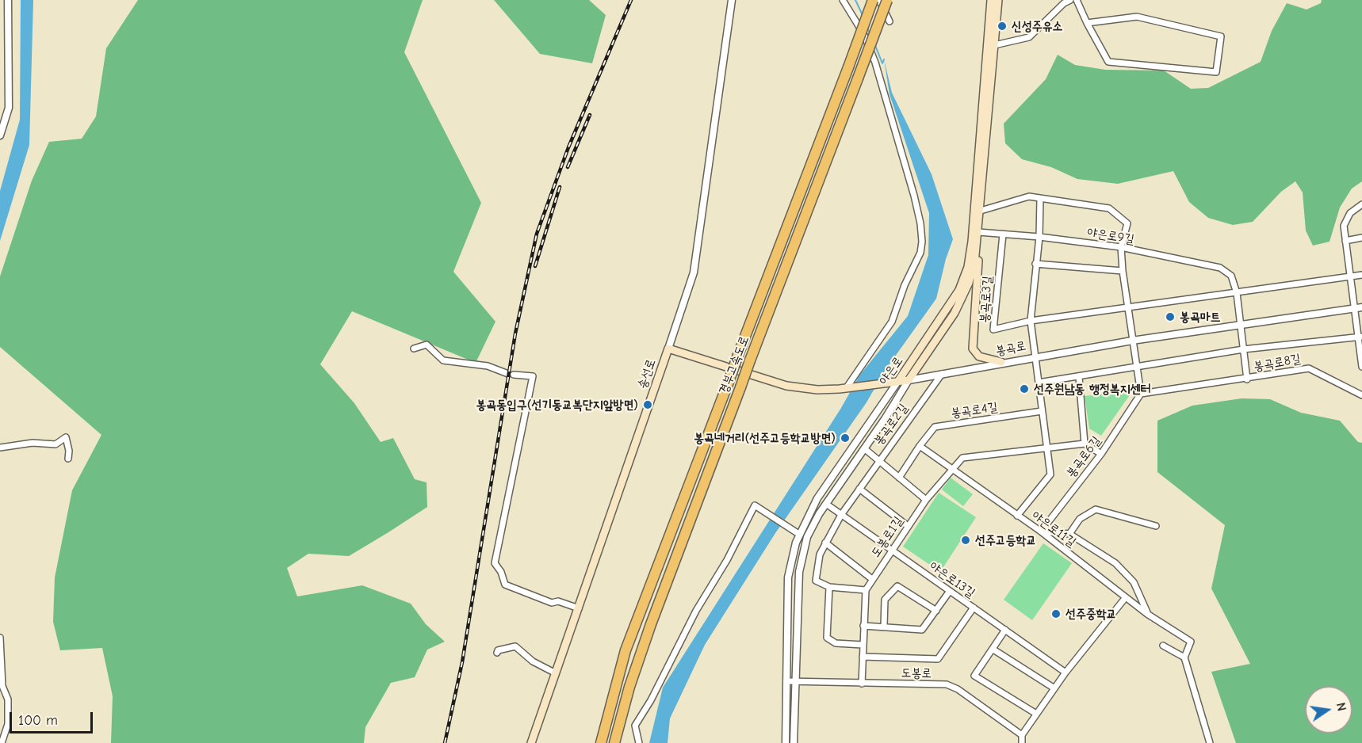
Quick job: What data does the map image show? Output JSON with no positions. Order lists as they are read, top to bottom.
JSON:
{
  "streets": {
    "highway": ["경부고속도로"],
    "main road": ["봉곡로", "야은로", "송선로"],
    "street": [
      "야은로9길",
      "봉곡로3길",
      "봉곡로8길",
      "봉곡로4길",
      "봉곡로2길",
      "봉곡로6길",
      "야은로11길",
      "도봉로1길",
      "야은로13길",
      "도봉로"
    ]
  },
  "crossings": [
    ["야은로9길", "봉곡로3길"],
    ["야은로9길", "봉곡로8길"],
    ["야은로9길", "야은로"],
    ["봉곡로3길", "봉곡로8길"],
    ["봉곡로", "봉곡로8길"],
    ["봉곡로", "야은로"],
    ["봉곡로", "송선로"],
    ["봉곡로", "봉곡로2길"],
    ["야은로", "야은로13길"],
    ["야은로", "도봉로"],
    ["봉곡로4길", "야은로11길"],
    ["봉곡로2길", "야은로13길"],
    ["봉곡로6길", "야은로11길"],
    ["야은로11길", "도봉로1길"],
    ["도봉로1길", "야은로13길"],
    ["도봉로1길", "도봉로"]
  ],
  "places": [
    "신성주유소",
    "봉곡마트",
    "선주원남동 행정복지센터",
    "봉곡동입구(선기동교복단지앞방면)",
    "봉곡네거리(선주고등학교방면)",
    "선주고등학교",
    "선주중학교"
  ],
  "scale_bar": "100 m",
  "north": "right"
}
